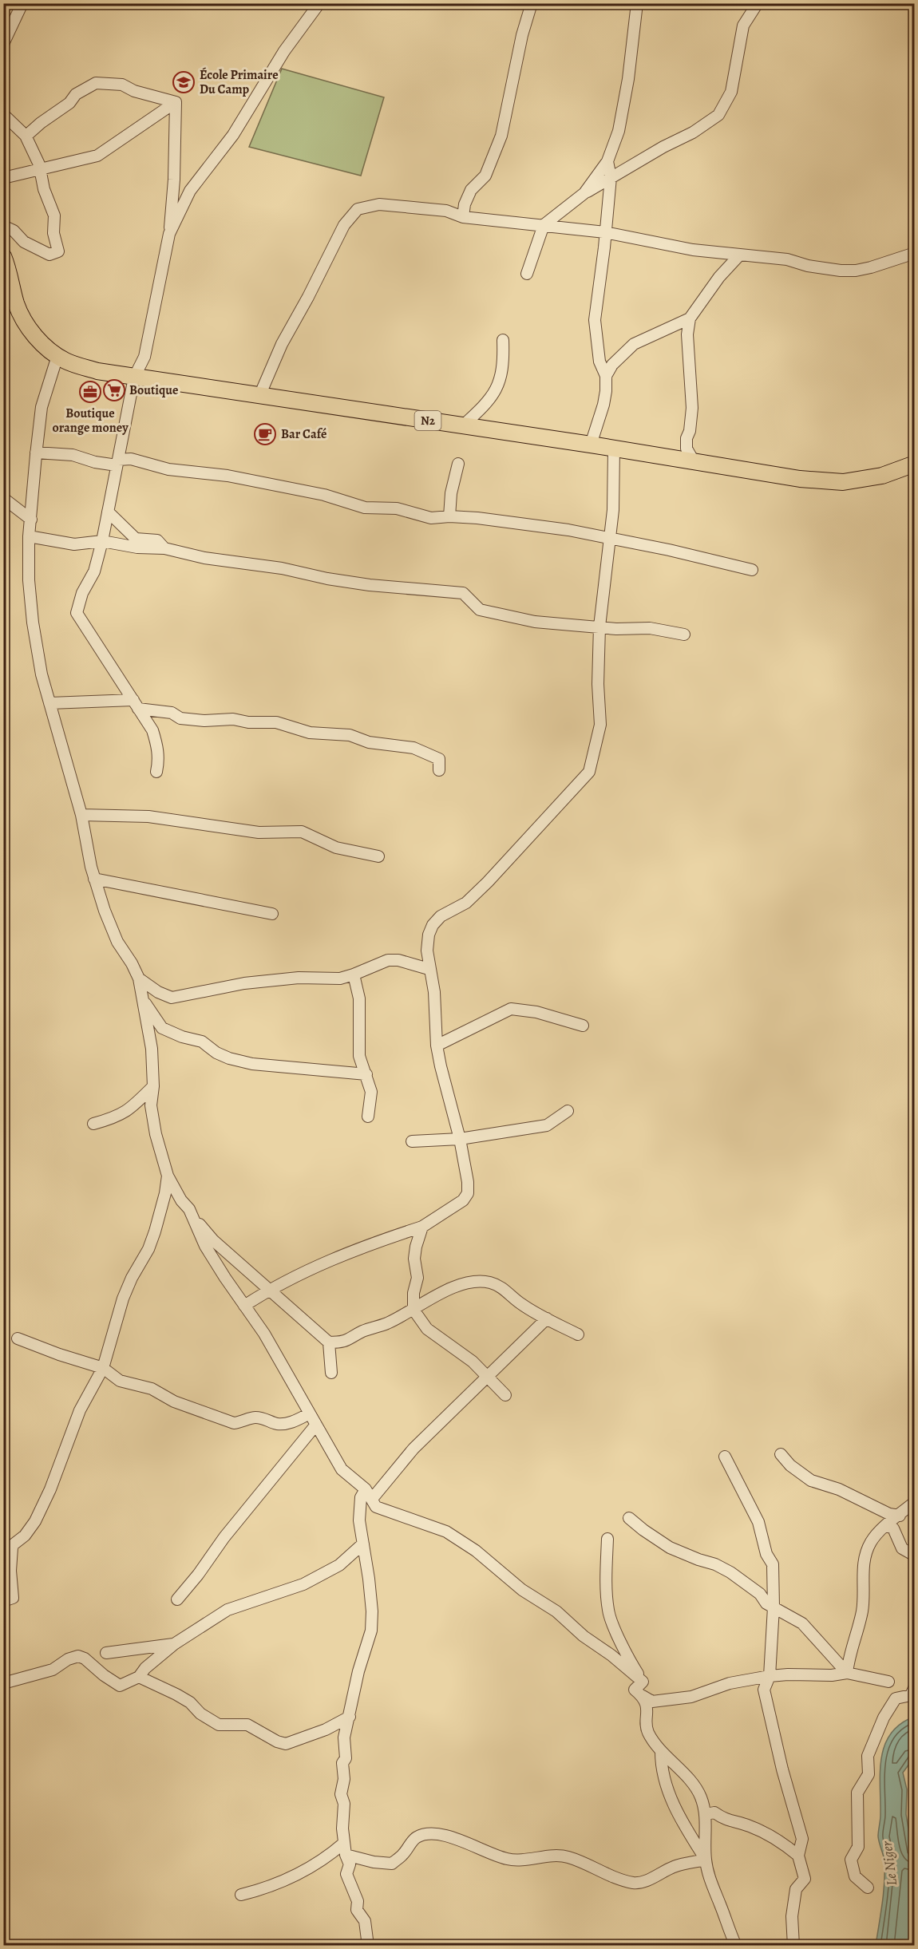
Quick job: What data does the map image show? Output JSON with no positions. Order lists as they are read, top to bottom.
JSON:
{
  "streets": {
    "highway": ["N2"]
  },
  "water": ["Le Niger"],
  "places": {
    "school or university": ["École Primaire Du Camp"],
    "supermarket": ["Boutique"],
    "office": ["Boutique orange money"],
    "cafe": ["Bar Café"]
  }
}
